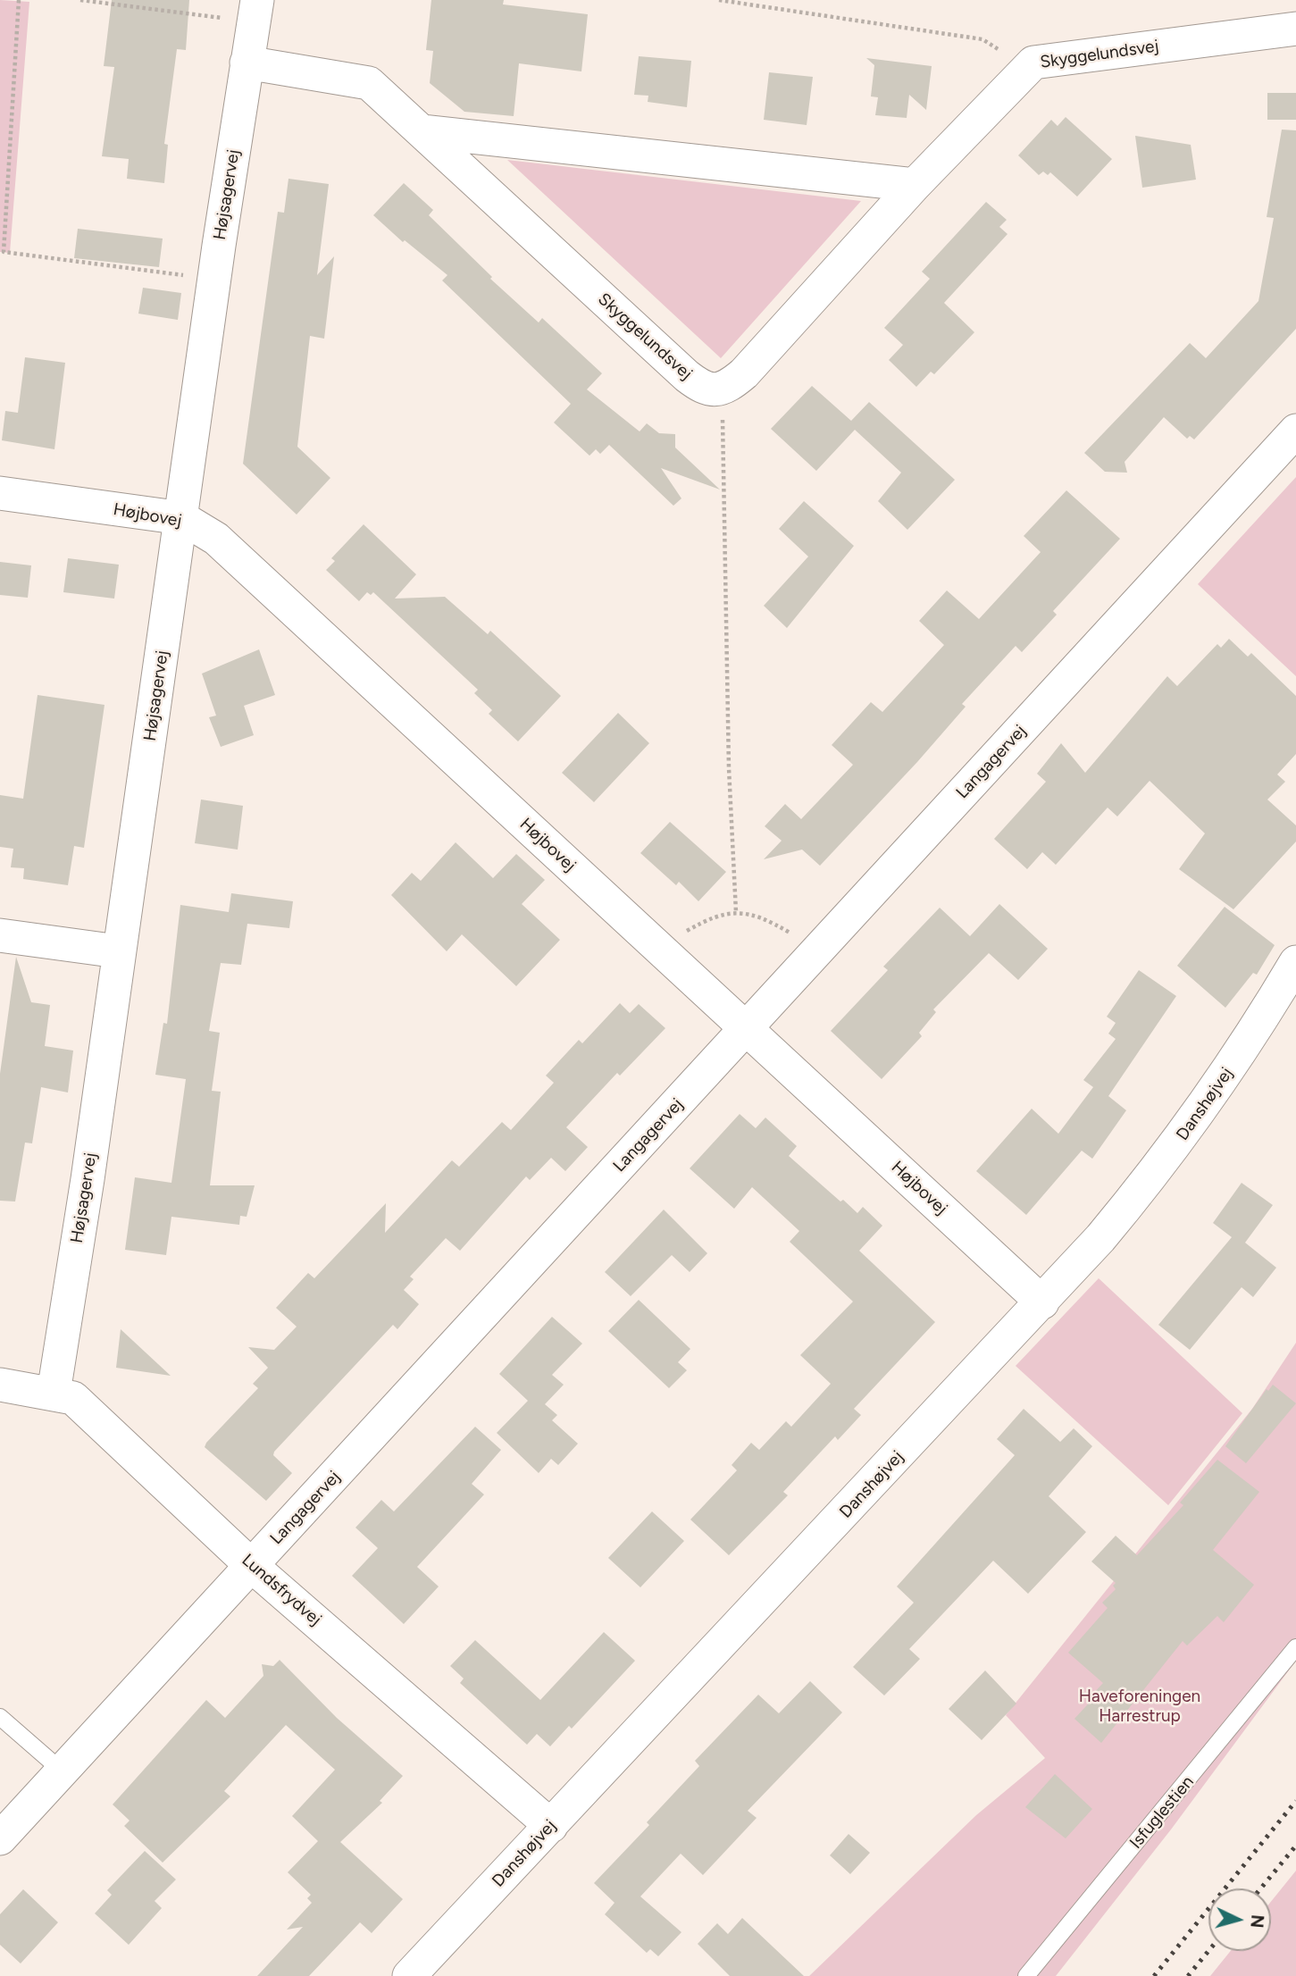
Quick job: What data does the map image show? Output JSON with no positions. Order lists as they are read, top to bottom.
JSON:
{
  "streets": {
    "street": [
      "Skyggelundsvej",
      "Højsagervej",
      "Højbovej",
      "Langagervej",
      "Danshøjvej",
      "Lundsfrydvej"
    ],
    "lane": ["Isfuglestien"]
  },
  "crossings": [
    ["Skyggelundsvej", "Højsagervej"],
    ["Højsagervej", "Højbovej"],
    ["Højsagervej", "Lundsfrydvej"],
    ["Højbovej", "Langagervej"],
    ["Højbovej", "Danshøjvej"],
    ["Langagervej", "Lundsfrydvej"],
    ["Danshøjvej", "Lundsfrydvej"]
  ],
  "parks": ["Haveforeningen Harrestrup"],
  "north": "right"
}
